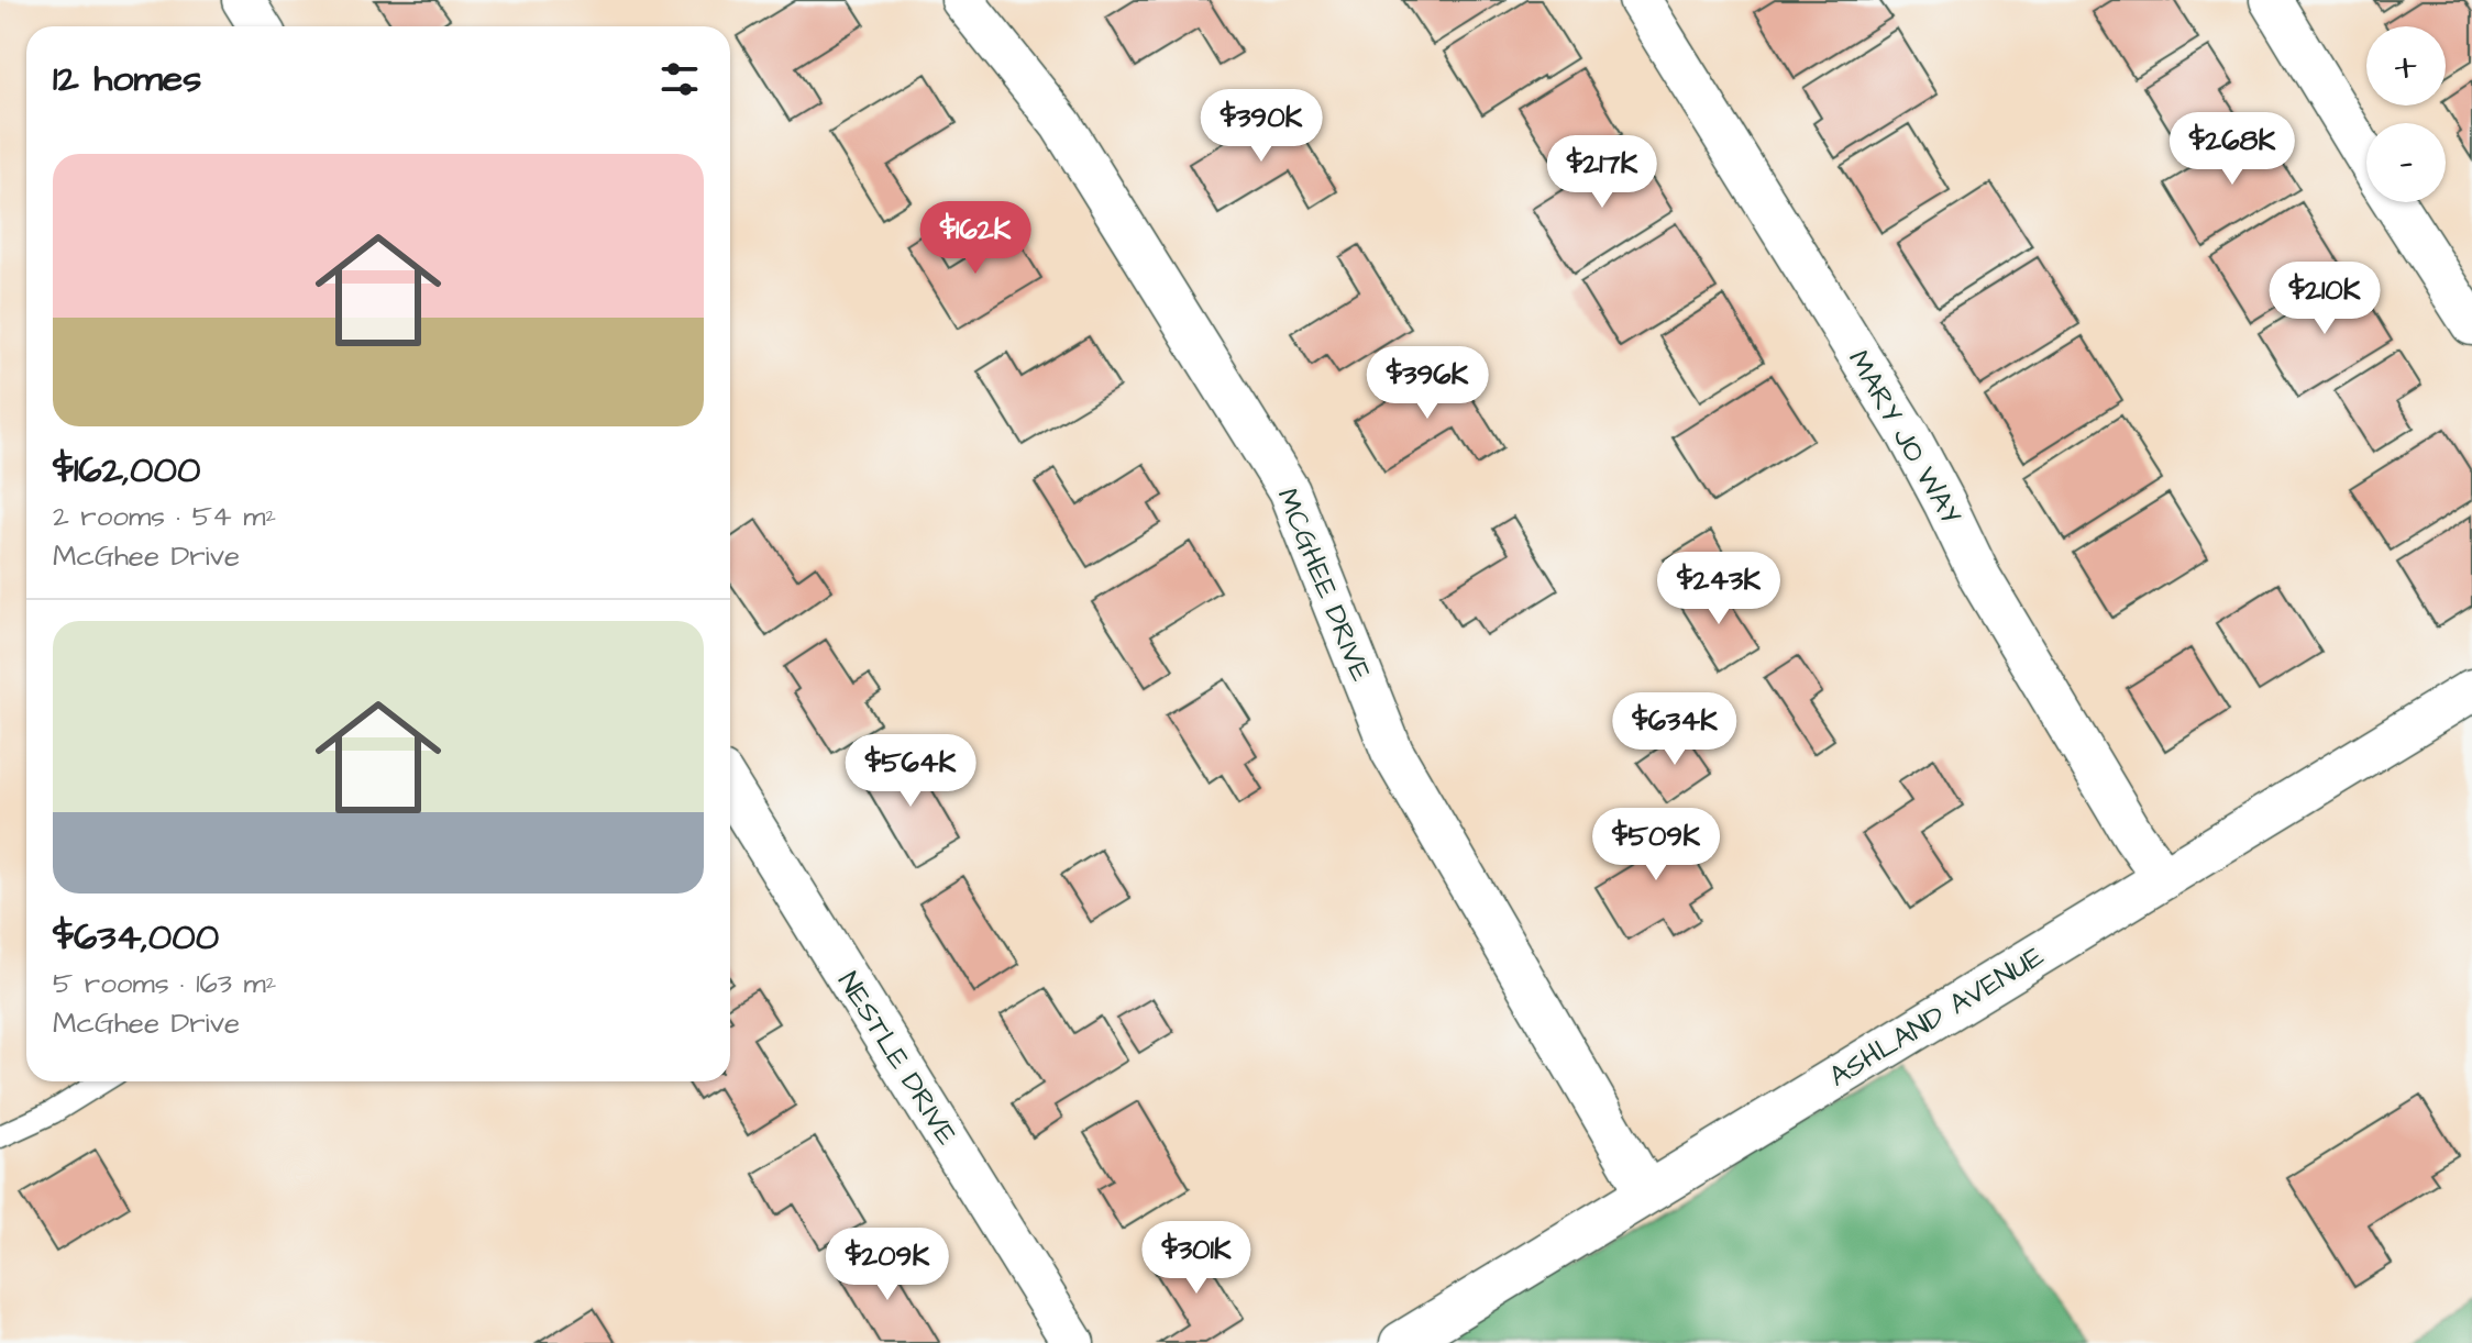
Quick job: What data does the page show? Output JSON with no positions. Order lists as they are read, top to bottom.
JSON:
{
  "streets": {
    "street": [
      "MARY JO WAY",
      "MCGHEE DRIVE",
      "ASHLAND AVENUE",
      "NESTLE DRIVE"
    ]
  },
  "crossings": [
    ["MARY JO WAY", "ASHLAND AVENUE"],
    ["MCGHEE DRIVE", "ASHLAND AVENUE"]
  ],
  "page": {
    "map_buttons": ["+", "−"],
    "heading": "12 homes",
    "price": [
      "$390K",
      "$268K",
      "$217K",
      "$162K",
      "$210K",
      "$396K",
      "$243K",
      "$634K",
      "$564K",
      "$509K",
      "$301K",
      "$209K"
    ],
    "list": [
      {
        "name": "$162,000",
        "note": "2 rooms · 54 m² · McGhee Drive"
      },
      {
        "name": "$634,000",
        "note": "5 rooms · 163 m² · McGhee Drive"
      }
    ]
  }
}
